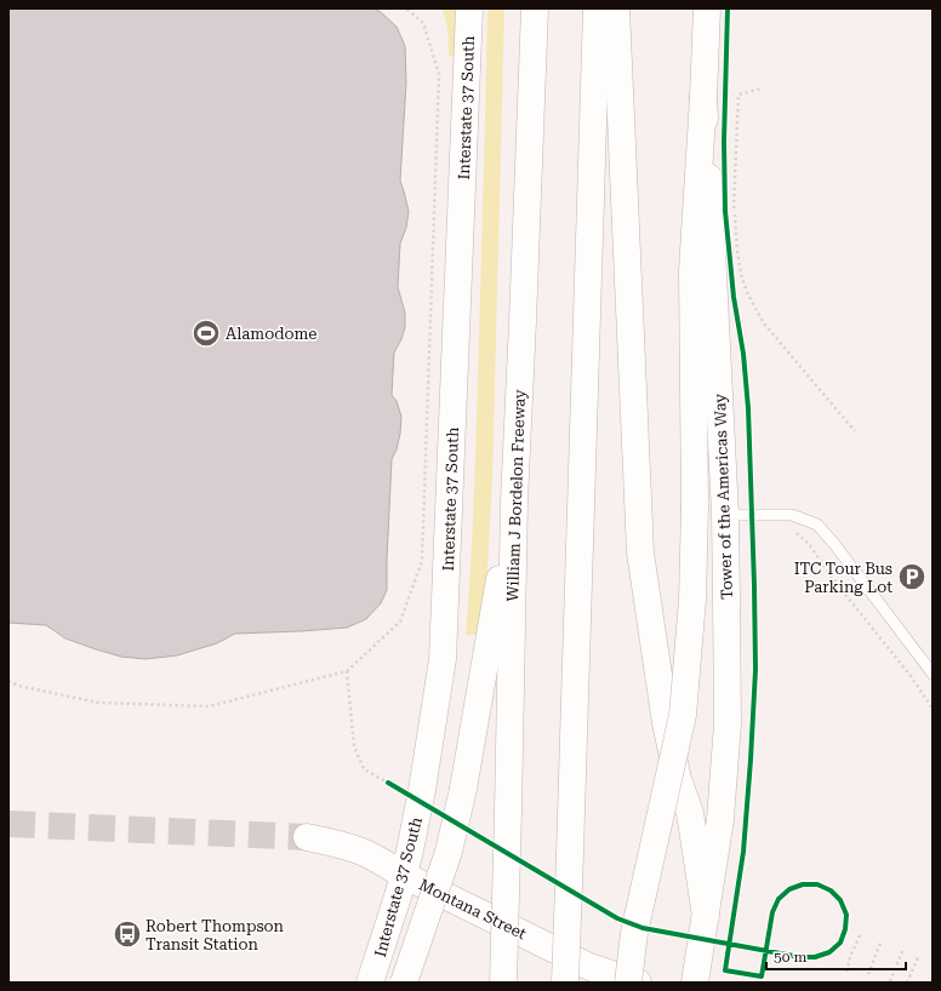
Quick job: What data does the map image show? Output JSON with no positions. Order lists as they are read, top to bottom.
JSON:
{
  "streets": {
    "main road": [
      "Interstate 37 South",
      "William J Bordelon Freeway",
      "Tower of the Americas Way",
      "Montana Street"
    ]
  },
  "crossings": [
    ["Interstate 37 South", "Montana Street"]
  ],
  "places": {
    "sports": ["Alamodome"],
    "parking": ["ITC Tour Bus Parking Lot"],
    "bus stop": ["Robert Thompson Transit Station"]
  },
  "scale_bar": "50 m"
}
